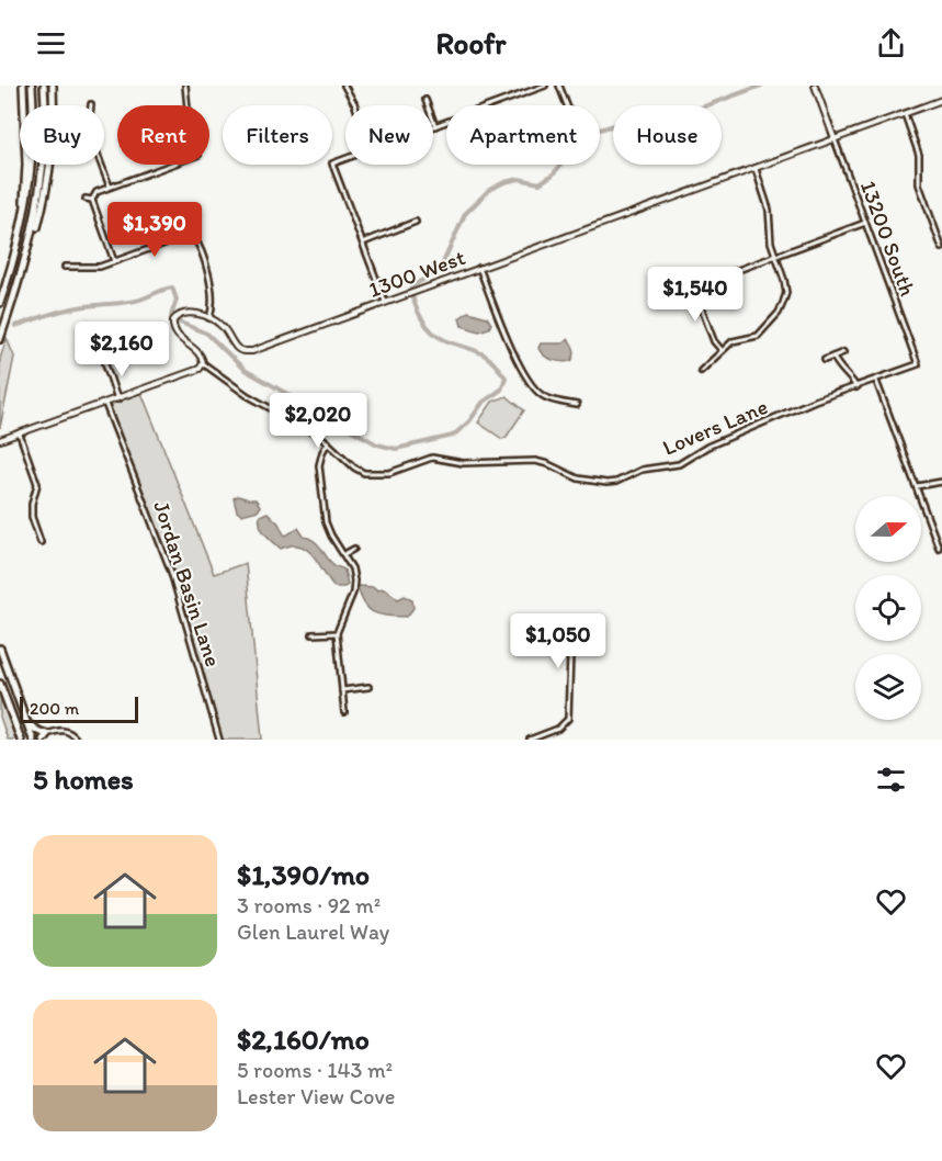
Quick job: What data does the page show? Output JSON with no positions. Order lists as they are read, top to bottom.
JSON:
{
  "streets": {
    "street": [
      "13200 South",
      "1300 West",
      "Lovers Lane",
      "Jordan Basin Lane"
    ]
  },
  "crossings": [
    ["13200 South", "1300 West"],
    ["13200 South", "Lovers Lane"]
  ],
  "scale_bar": "200 m",
  "north": "right",
  "page": {
    "header": "Roofr",
    "chip": [
      "Buy",
      "Rent",
      "Filters",
      "New",
      "Apartment",
      "House"
    ],
    "price": [
      "$1,390",
      "$1,540",
      "$2,160",
      "$2,020",
      "$1,050"
    ],
    "scale": "200 m",
    "heading": "5 homes",
    "list": [
      {
        "name": "$1,390/mo",
        "note": "3 rooms · 92 m² · Glen Laurel Way"
      },
      {
        "name": "$2,160/mo",
        "note": "5 rooms · 143 m² · Lester View Cove"
      }
    ]
  }
}
